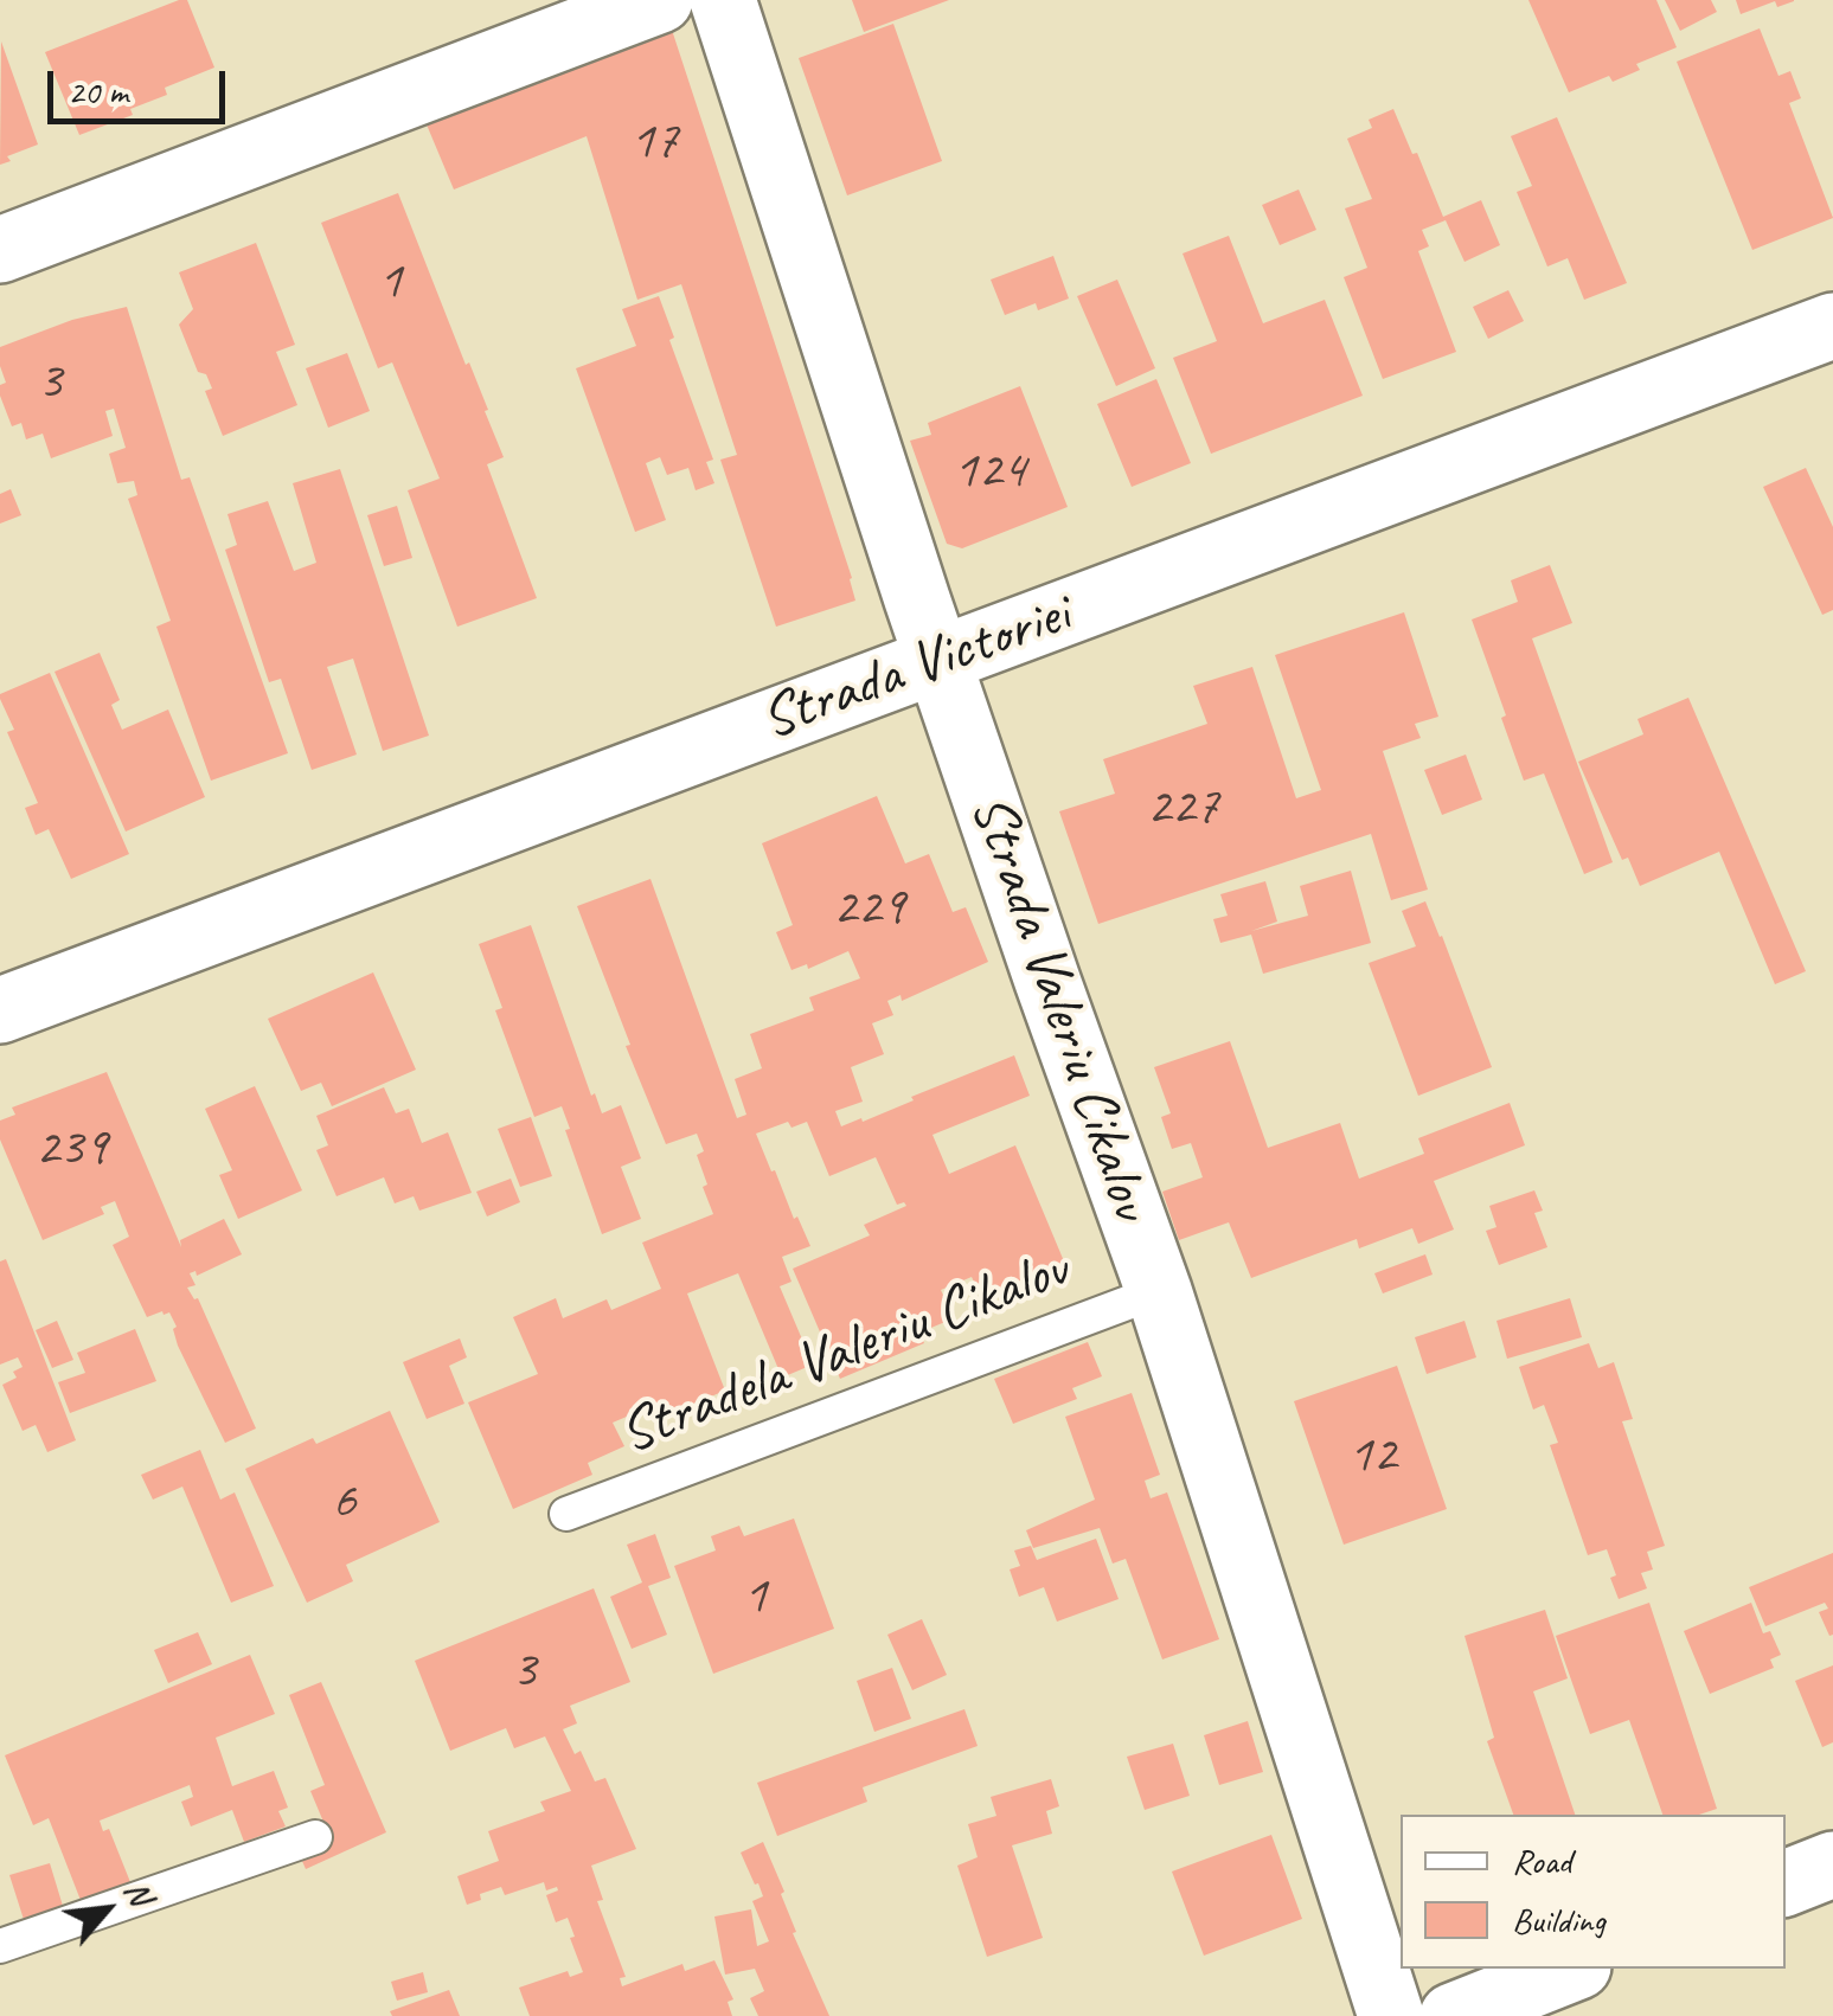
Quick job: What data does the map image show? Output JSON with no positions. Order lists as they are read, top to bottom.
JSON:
{
  "streets": {
    "street": ["Strada Victoriei", "Strada Valeriu Cikalov"],
    "lane": ["Stradela Valeriu Cikalov"]
  },
  "crossings": [
    ["Strada Victoriei", "Strada Valeriu Cikalov"],
    ["Strada Valeriu Cikalov", "Stradela Valeriu Cikalov"]
  ],
  "house_numbers": [
    "17",
    "1",
    "3",
    "124",
    "227",
    "229",
    "239",
    "12",
    "6",
    "1",
    "3"
  ],
  "legend": ["Road", "Building"],
  "scale_bar": "20 m",
  "north": "top right"
}
